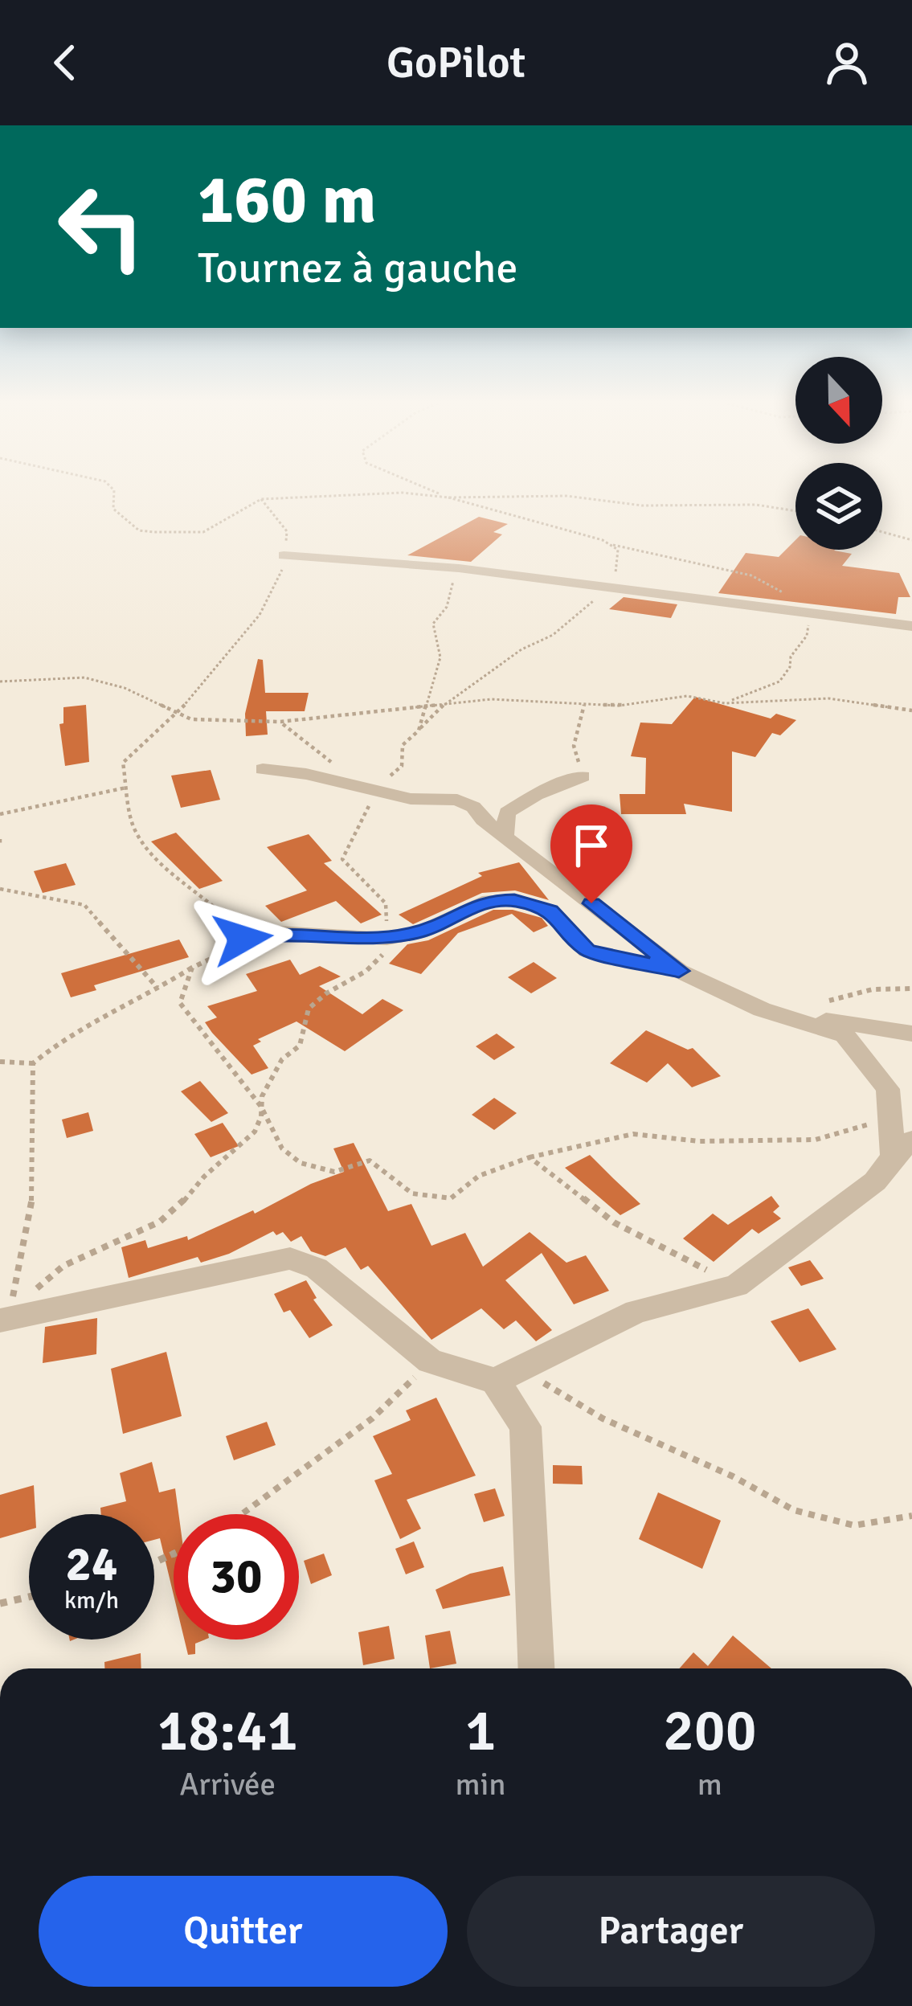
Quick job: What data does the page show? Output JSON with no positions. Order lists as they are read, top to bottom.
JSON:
{
  "north": "bottom",
  "page": {
    "header": "GoPilot",
    "turn": ["160 m", "Tournez à gauche"],
    "speed": "24 km/h",
    "limit": "30",
    "eta": [
      "18:41",
      "Arrivée",
      "1",
      "min",
      "200",
      "m"
    ],
    "buttons": ["Quitter", "Partager"]
  }
}
